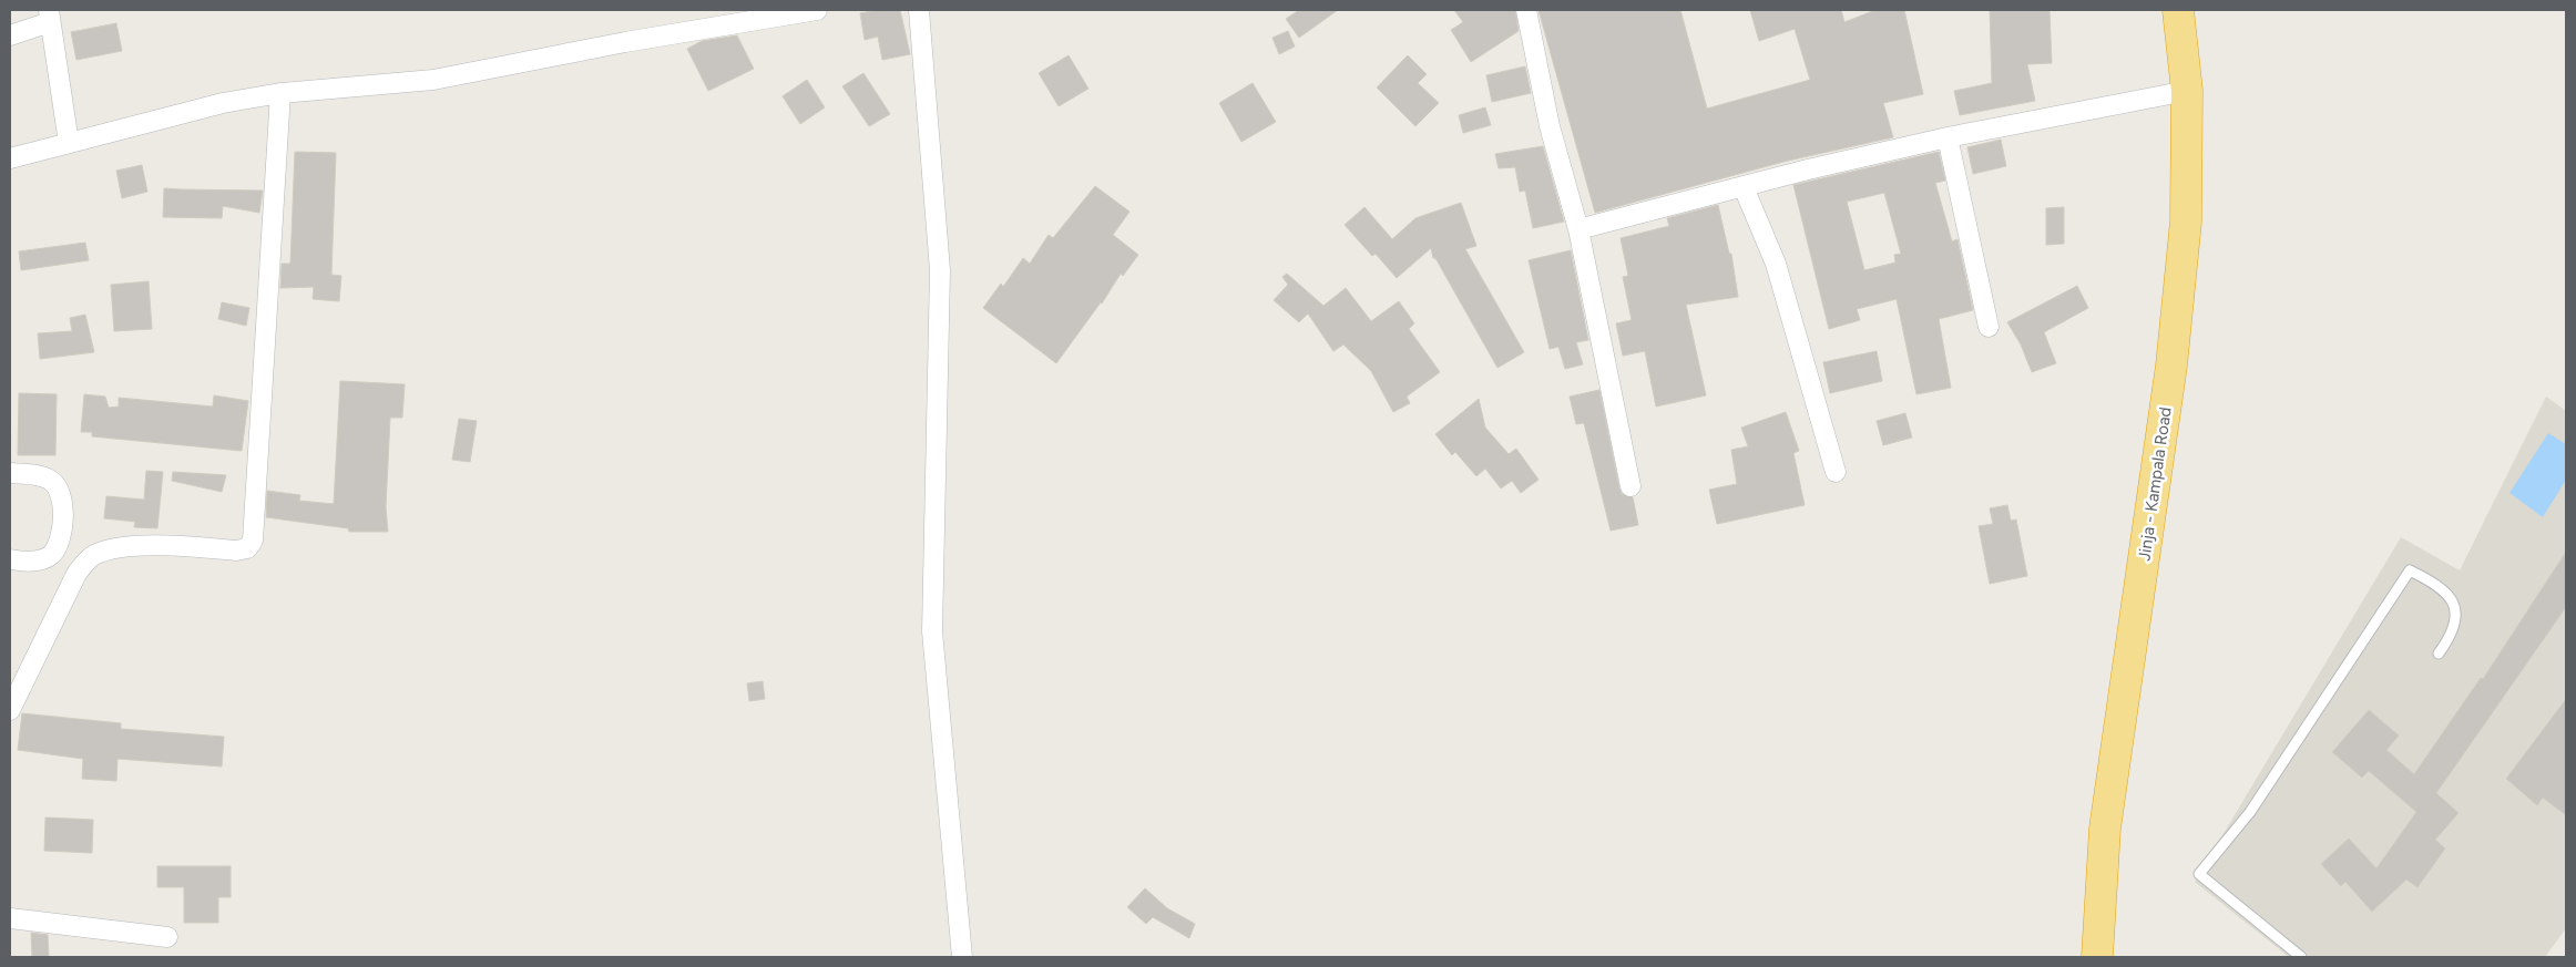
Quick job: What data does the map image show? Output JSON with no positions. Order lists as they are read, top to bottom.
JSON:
{
  "streets": {
    "highway": ["Jinja - Kampala Road"]
  }
}
